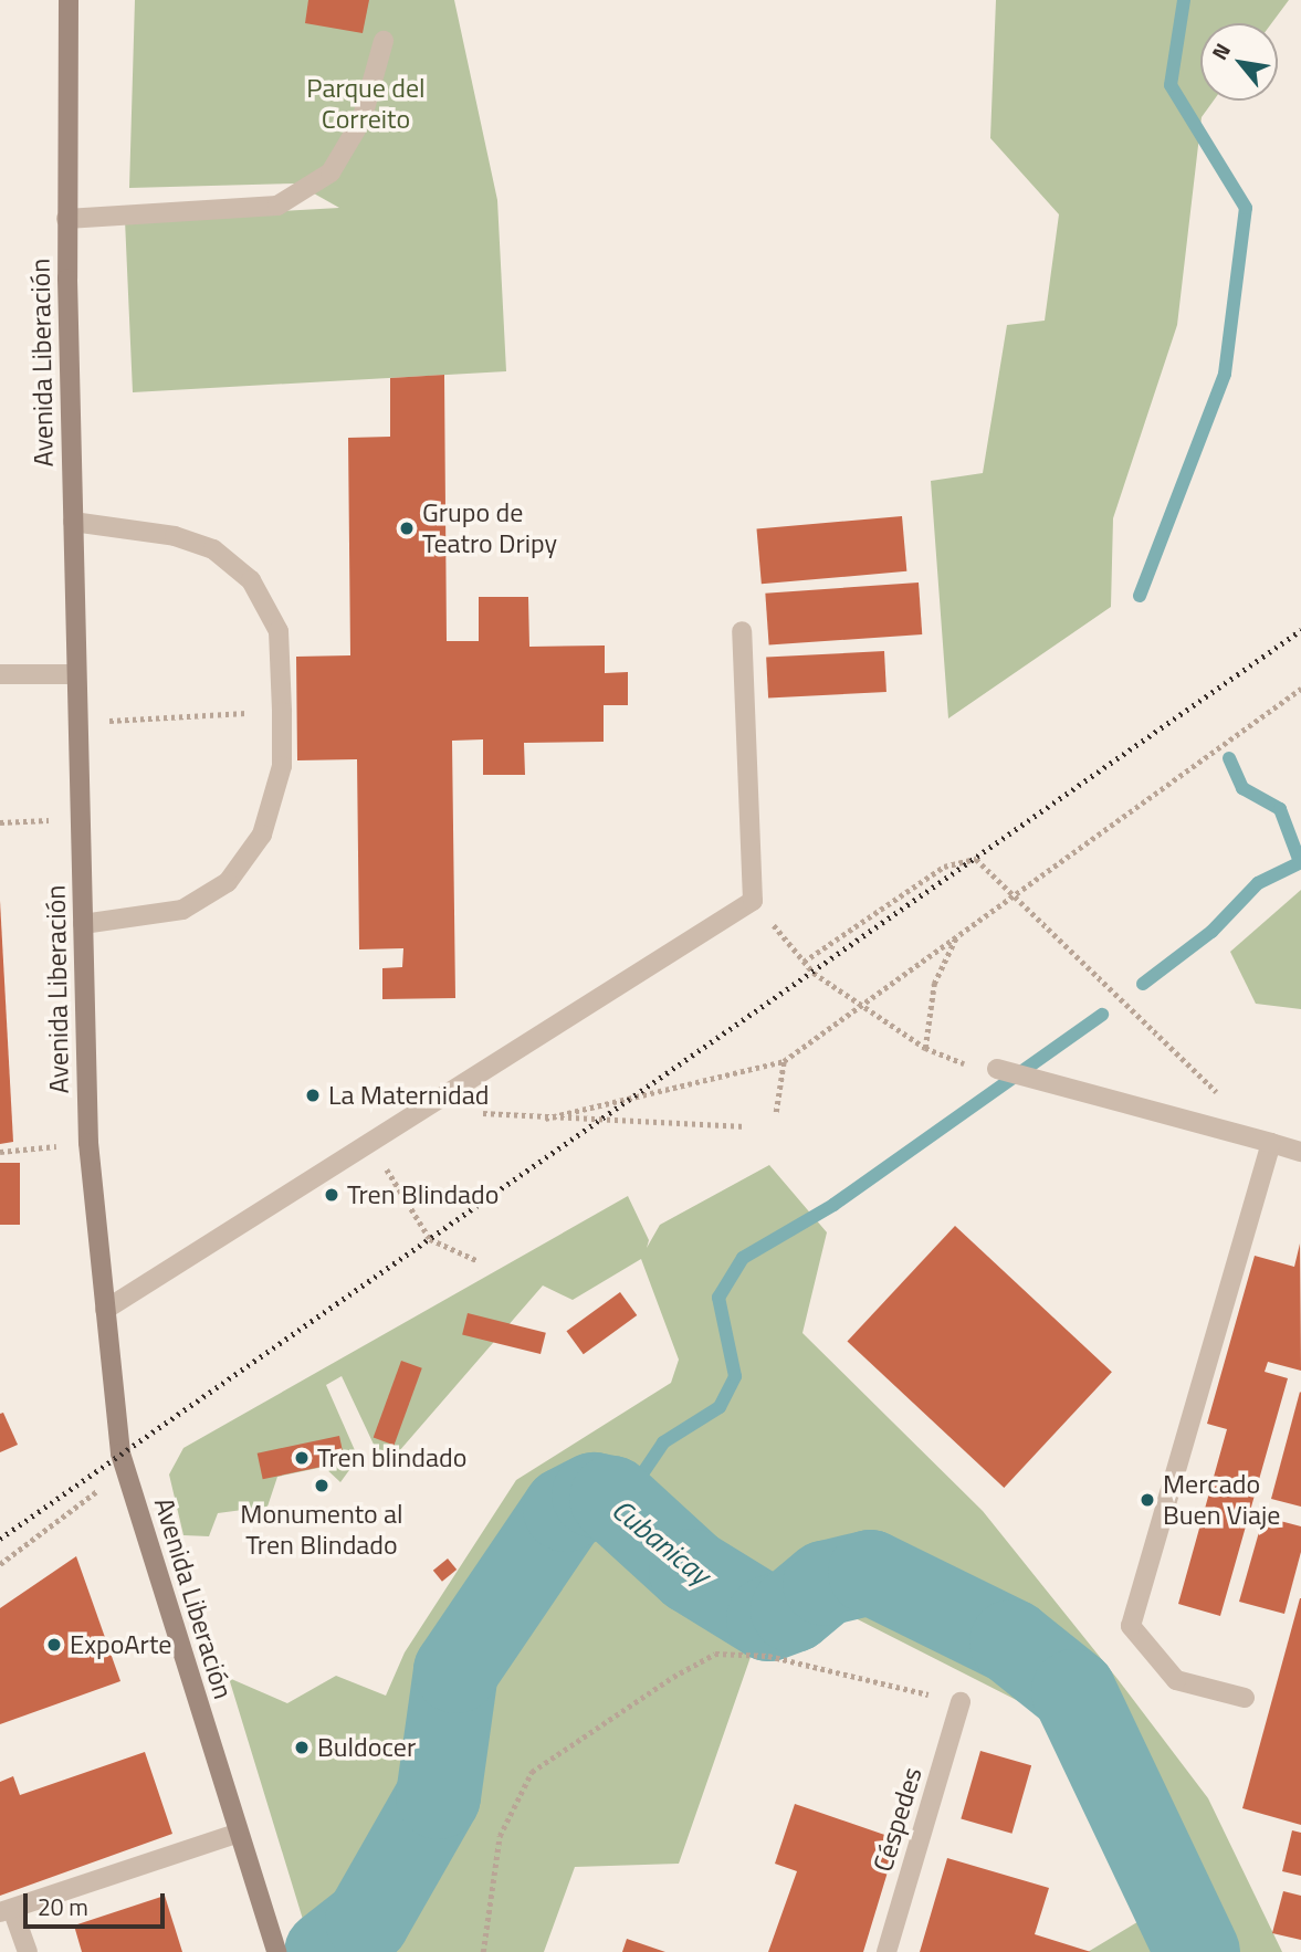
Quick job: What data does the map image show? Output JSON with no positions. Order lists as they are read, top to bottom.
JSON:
{
  "streets": {
    "main road": ["Avenida Liberación"],
    "street": ["Céspedes"]
  },
  "water": ["Cubanicay"],
  "parks": ["Parque del Correito"],
  "places": [
    "Grupo de Teatro Dripy",
    "La Maternidad",
    "Tren Blindado",
    "Tren blindado",
    "Monumento al Tren Blindado",
    "Mercado Buen Viaje",
    "ExpoArte",
    "Buldocer"
  ],
  "scale_bar": "20 m",
  "north": "top left"
}
